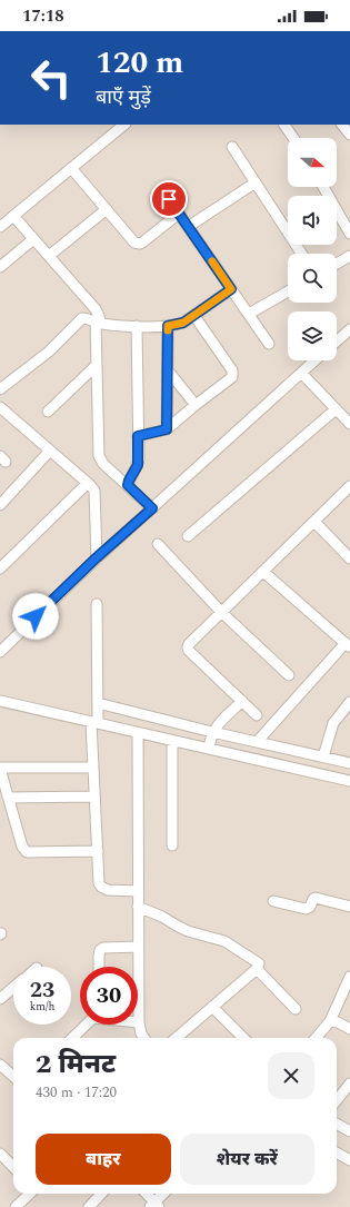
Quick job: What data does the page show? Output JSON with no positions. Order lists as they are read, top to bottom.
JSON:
{
  "north": "right",
  "page": {
    "status": "17:18",
    "turn": ["120 m", "बाएँ मुड़ें"],
    "speed": "23 km/h",
    "limit": "30",
    "heading": ["2 मिनट", "430 m · 17:20"],
    "buttons": ["बाहर", "शेयर करें"]
  }
}
